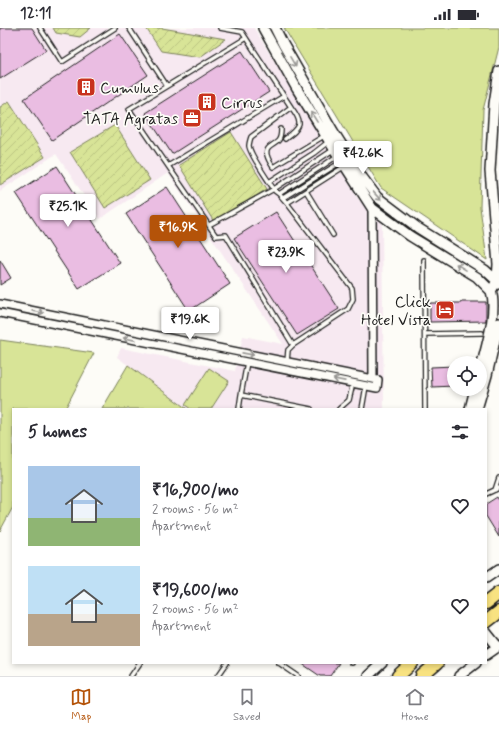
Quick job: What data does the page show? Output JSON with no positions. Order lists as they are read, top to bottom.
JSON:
{
  "places": {
    "building": ["Cumulus", "Cirrus"],
    "office": ["TATA Agratas"],
    "hotel": ["Click Hotel Vista"]
  },
  "page": {
    "status": "12:11",
    "price": [
      "₹42.6K",
      "₹25.1K",
      "₹16.9K",
      "₹23.9K",
      "₹19.6K"
    ],
    "heading": "5 homes",
    "list": [
      {
        "name": "₹16,900/mo",
        "note": "2 rooms · 56 m² · Apartment"
      },
      {
        "name": "₹19,600/mo",
        "note": "2 rooms · 56 m² · Apartment"
      }
    ],
    "tabs": ["Map", "Saved", "Home"]
  }
}
